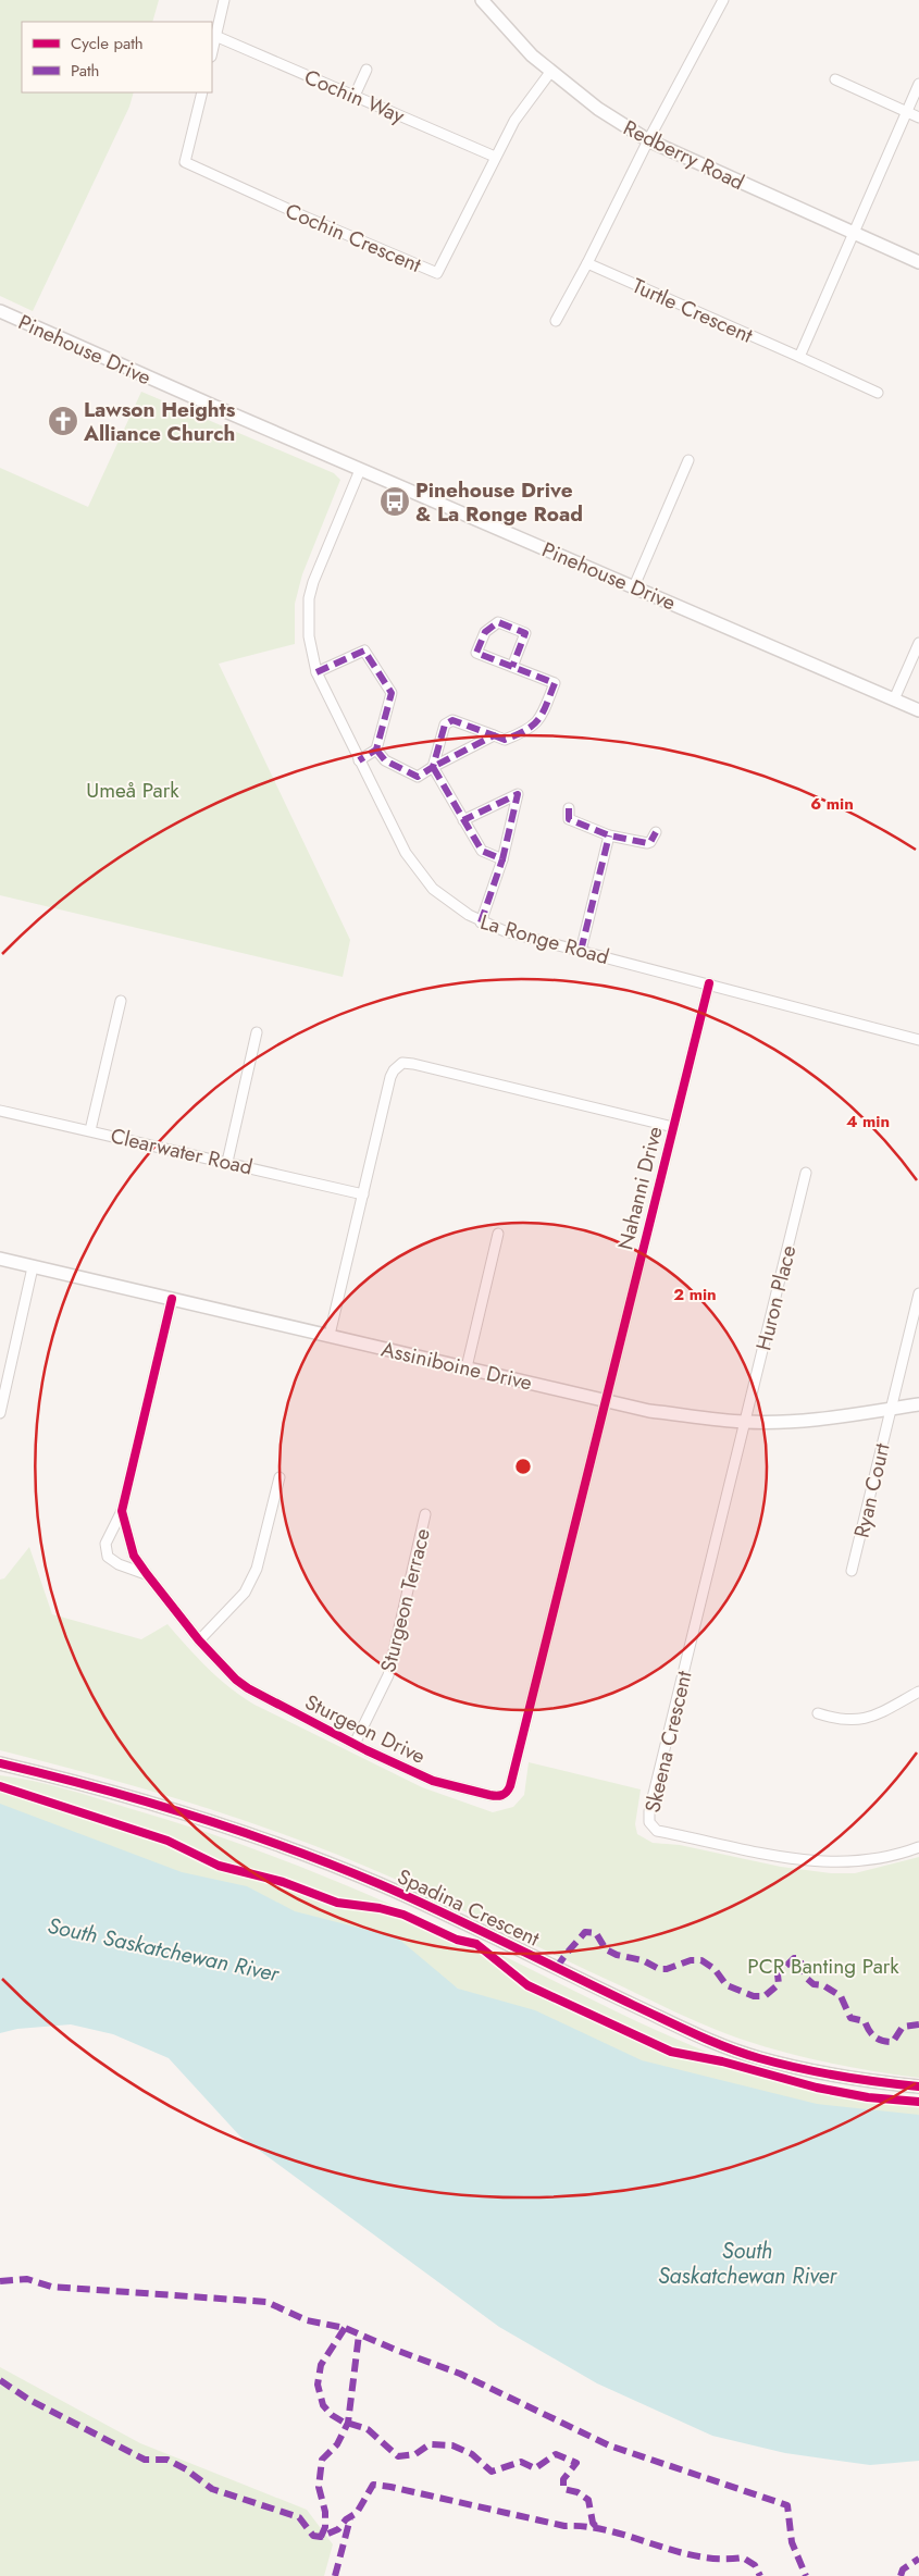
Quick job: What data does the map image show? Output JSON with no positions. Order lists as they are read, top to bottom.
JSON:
{
  "streets": {
    "street": [
      "Cochin Way",
      "Redberry Road",
      "Cochin Crescent",
      "Turtle Crescent",
      "Pinehouse Drive",
      "La Ronge Road",
      "Clearwater Road",
      "Nahanni Drive",
      "Huron Place",
      "Assiniboine Drive",
      "Ryan Court",
      "Sturgeon Terrace",
      "Sturgeon Drive",
      "Skeena Crescent",
      "Spadina Crescent"
    ]
  },
  "crossings": [
    ["Cochin Way", "Cochin Crescent"],
    ["Redberry Road", "Cochin Crescent"],
    ["Pinehouse Drive", "La Ronge Road"],
    ["La Ronge Road", "Nahanni Drive"],
    ["Clearwater Road", "Nahanni Drive"],
    ["Nahanni Drive", "Assiniboine Drive"],
    ["Nahanni Drive", "Sturgeon Drive"],
    ["Huron Place", "Assiniboine Drive"],
    ["Huron Place", "Skeena Crescent"],
    ["Assiniboine Drive", "Ryan Court"],
    ["Assiniboine Drive", "Sturgeon Drive"],
    ["Assiniboine Drive", "Skeena Crescent"],
    ["Sturgeon Terrace", "Sturgeon Drive"]
  ],
  "water": ["South Saskatchewan River"],
  "parks": ["Umeå Park", "PCR Banting Park"],
  "places": {
    "church": ["Lawson Heights Alliance Church"],
    "bus stop": ["Pinehouse Drive & La Ronge Road"]
  },
  "legend": ["Cycle path", "Path"],
  "rings": ["6 min", "4 min", "2 min"]
}
